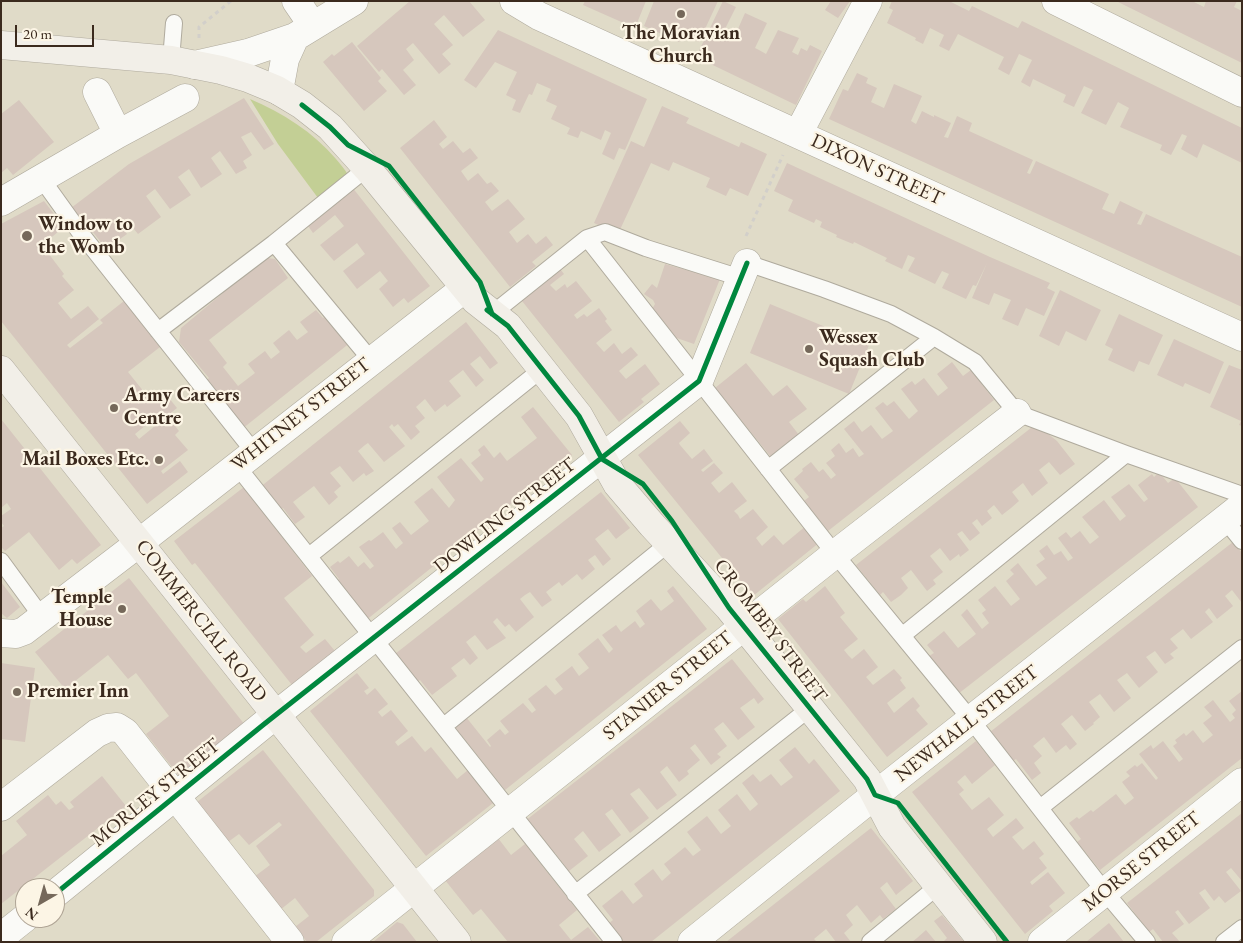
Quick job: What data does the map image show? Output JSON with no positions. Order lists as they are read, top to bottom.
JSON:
{
  "streets": {
    "street": [
      "DIXON STREET",
      "WHITNEY STREET",
      "DOWLING STREET",
      "COMMERCIAL ROAD",
      "CROMBEY STREET",
      "STANIER STREET",
      "NEWHALL STREET",
      "MORLEY STREET",
      "MORSE STREET"
    ]
  },
  "crossings": [
    ["WHITNEY STREET", "COMMERCIAL ROAD"],
    ["WHITNEY STREET", "CROMBEY STREET"],
    ["DOWLING STREET", "COMMERCIAL ROAD"],
    ["DOWLING STREET", "CROMBEY STREET"],
    ["DOWLING STREET", "MORLEY STREET"],
    ["COMMERCIAL ROAD", "STANIER STREET"],
    ["COMMERCIAL ROAD", "MORLEY STREET"],
    ["CROMBEY STREET", "STANIER STREET"],
    ["CROMBEY STREET", "NEWHALL STREET"]
  ],
  "places": [
    "The Moravian Church",
    "Window to the Womb",
    "Wessex Squash Club",
    "Army Careers Centre",
    "Mail Boxes Etc.",
    "Temple House",
    "Premier Inn"
  ],
  "scale_bar": "20 m",
  "north": "bottom left"
}
